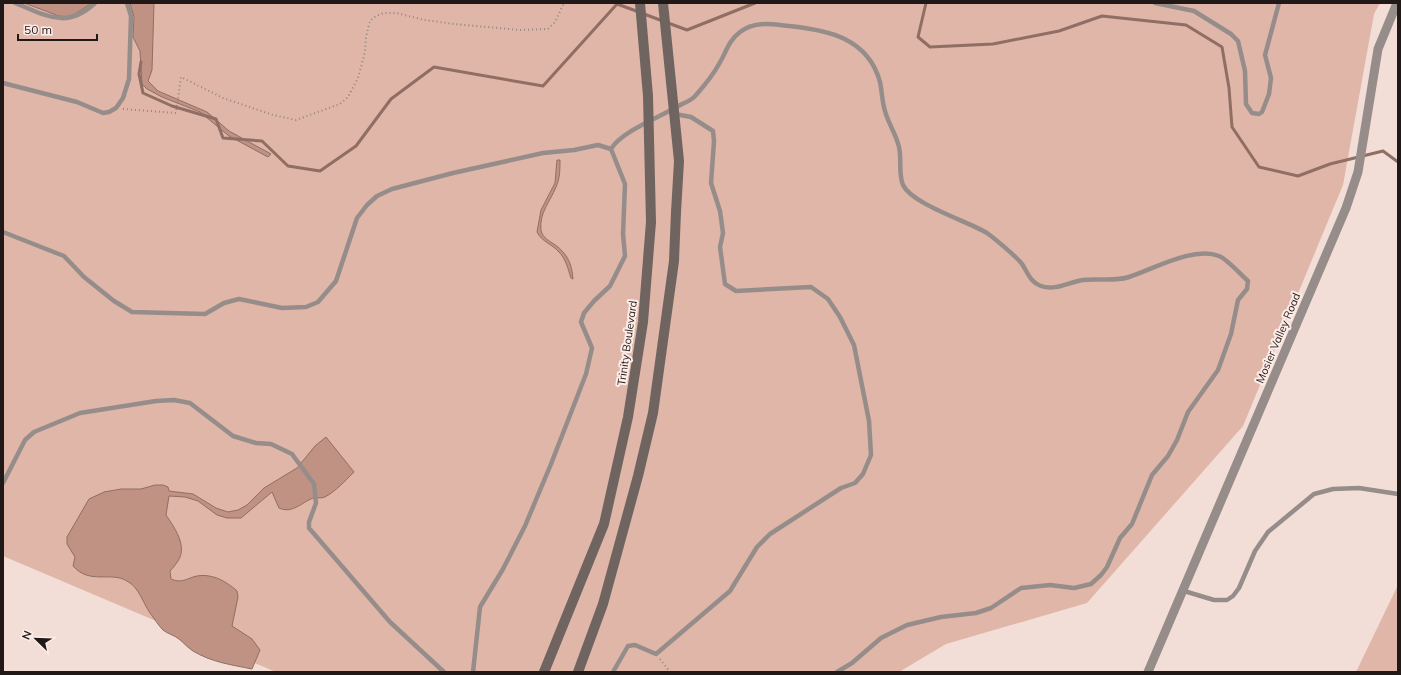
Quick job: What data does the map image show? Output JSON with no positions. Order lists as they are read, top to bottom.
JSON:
{
  "streets": {
    "main road": ["Trinity Boulevard"],
    "street": ["Mosier Valley Road"]
  },
  "scale_bar": "50 m",
  "north": "top left"
}
